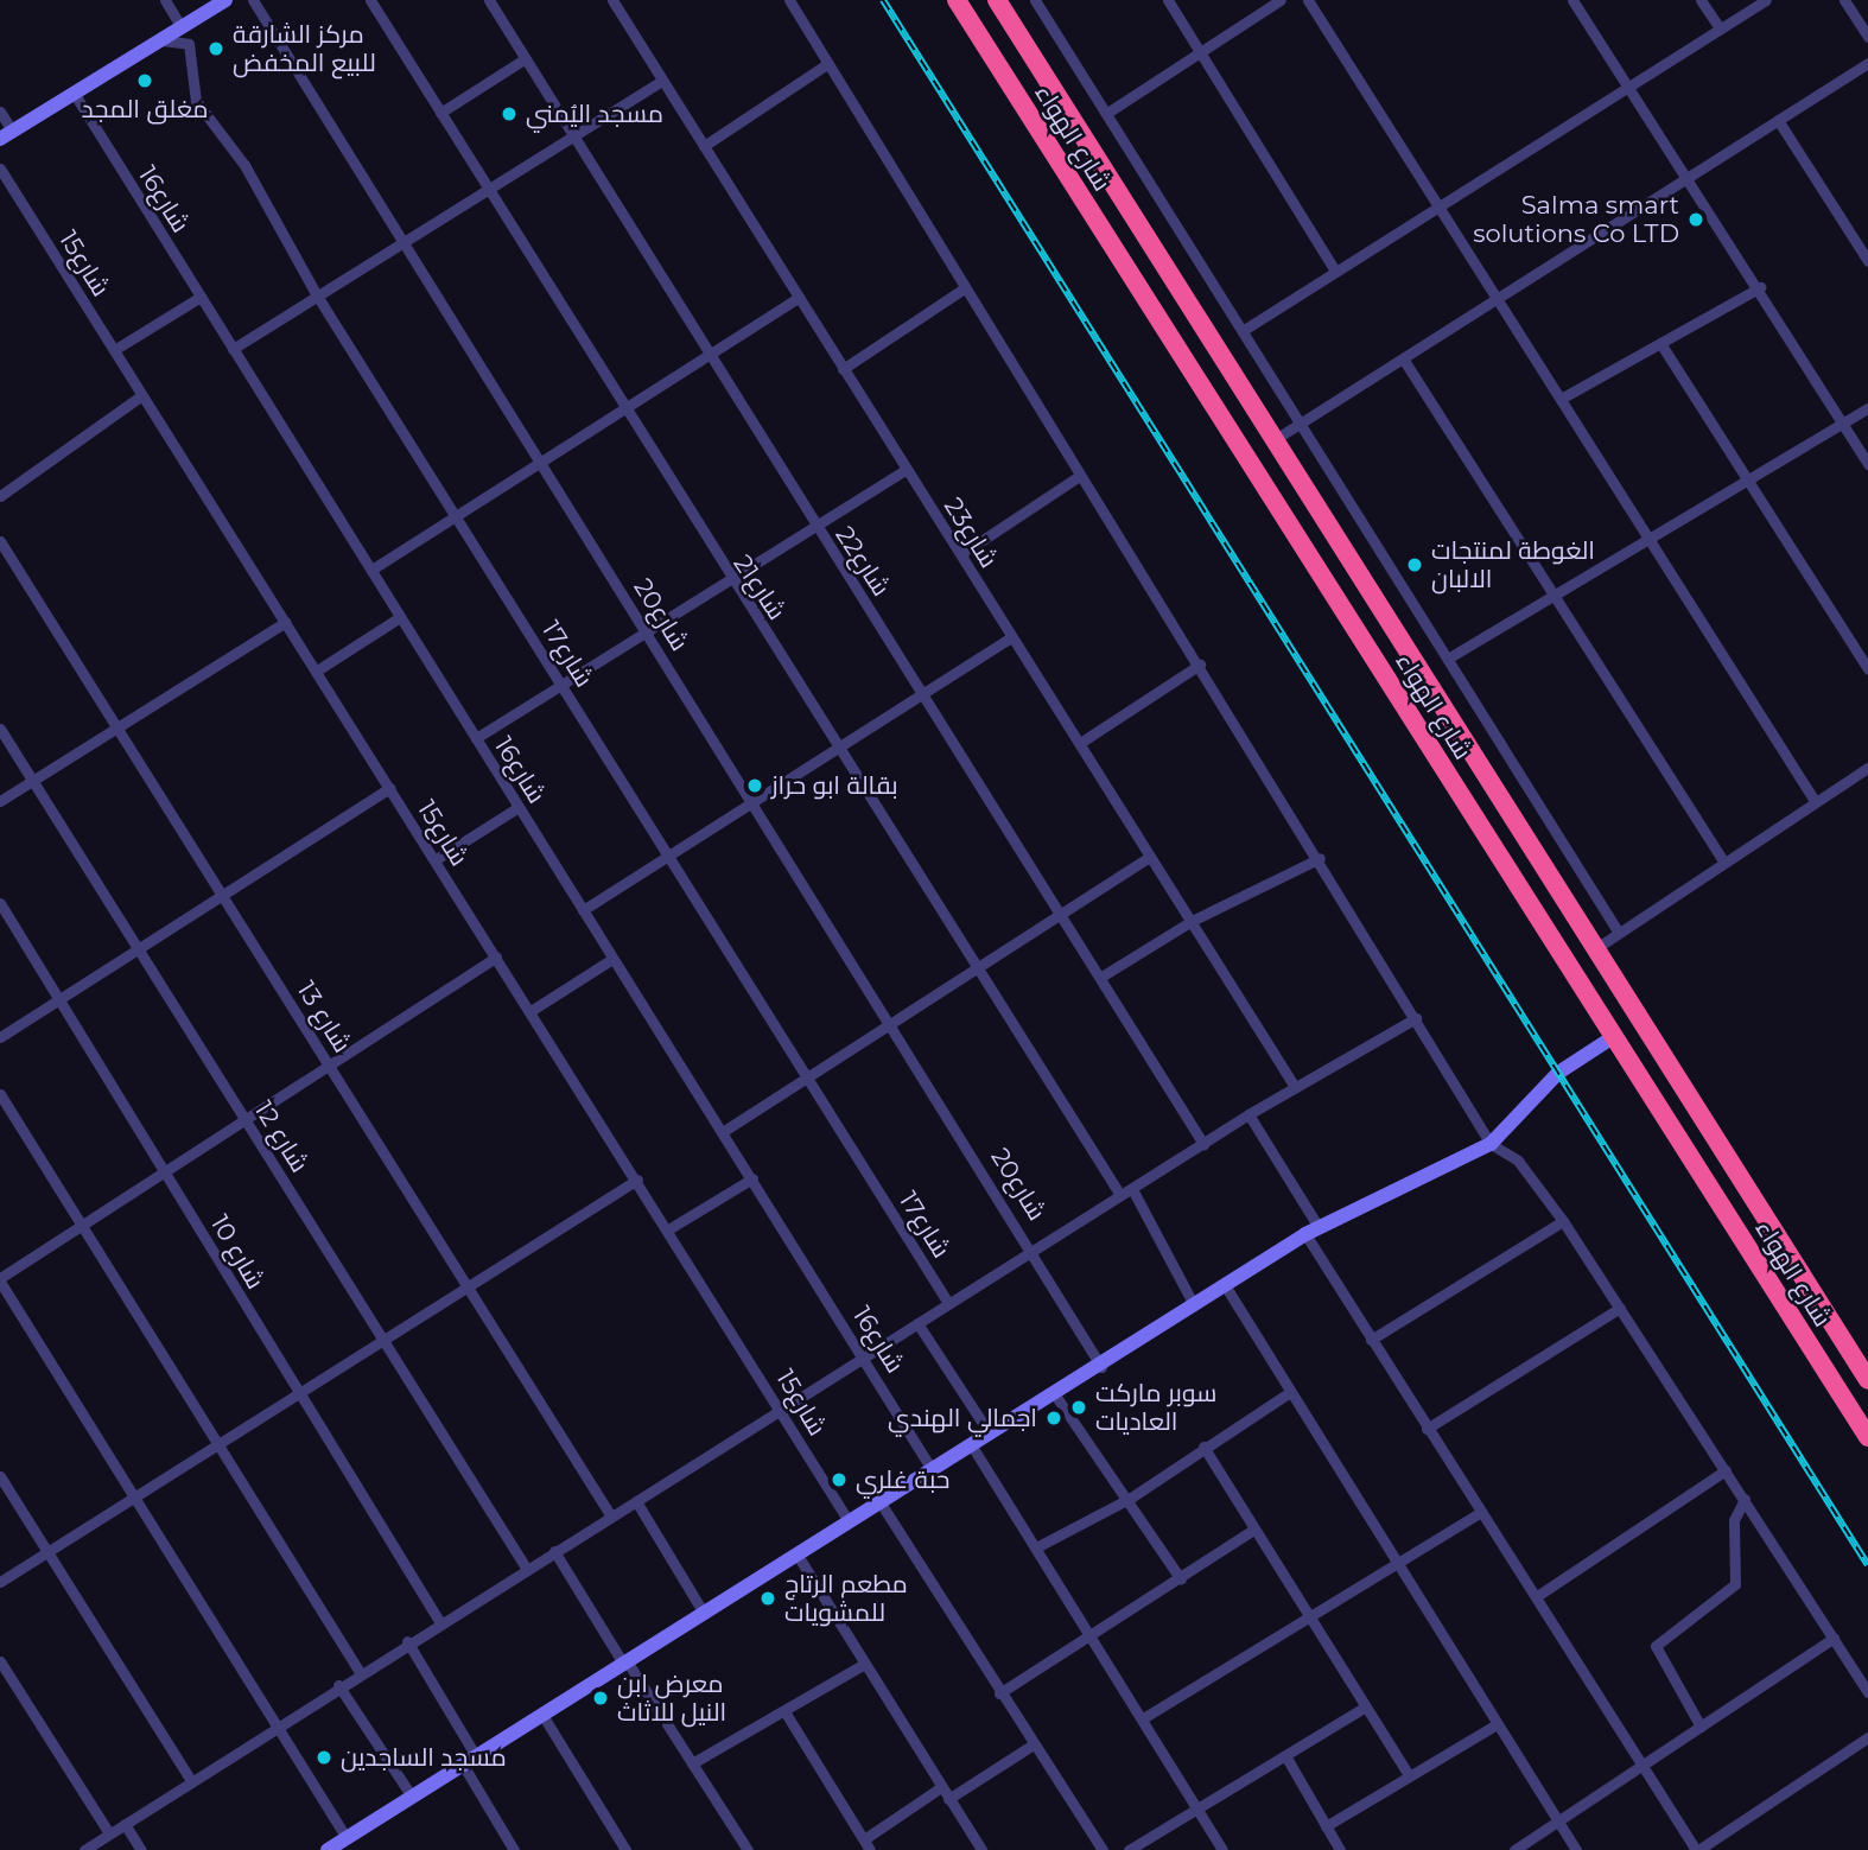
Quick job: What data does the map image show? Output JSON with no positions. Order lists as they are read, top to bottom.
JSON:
{
  "streets": {
    "highway": ["شارع الهواء"],
    "street": [
      "شارع16",
      "شارع15",
      "شارع23",
      "شارع22",
      "شارع21",
      "شارع20",
      "شارع17",
      "شارع 13",
      "شارع 12",
      "شارع 10"
    ]
  },
  "places": [
    "مركز الشارقة للبيع المخفض",
    "مغلق المجد",
    "مسجد اليُمني",
    "Salma smart solutions Co LTD",
    "الغوطة لمنتجات الالبان",
    "بقالة ابو حراز",
    "سوبر ماركت العاديات",
    "اجمالي الهندي",
    "حبة غلري",
    "مطعم الرتاج للمشويات",
    "معرض ابن النيل للاثاث",
    "مسجد الساجدين"
  ]
}
